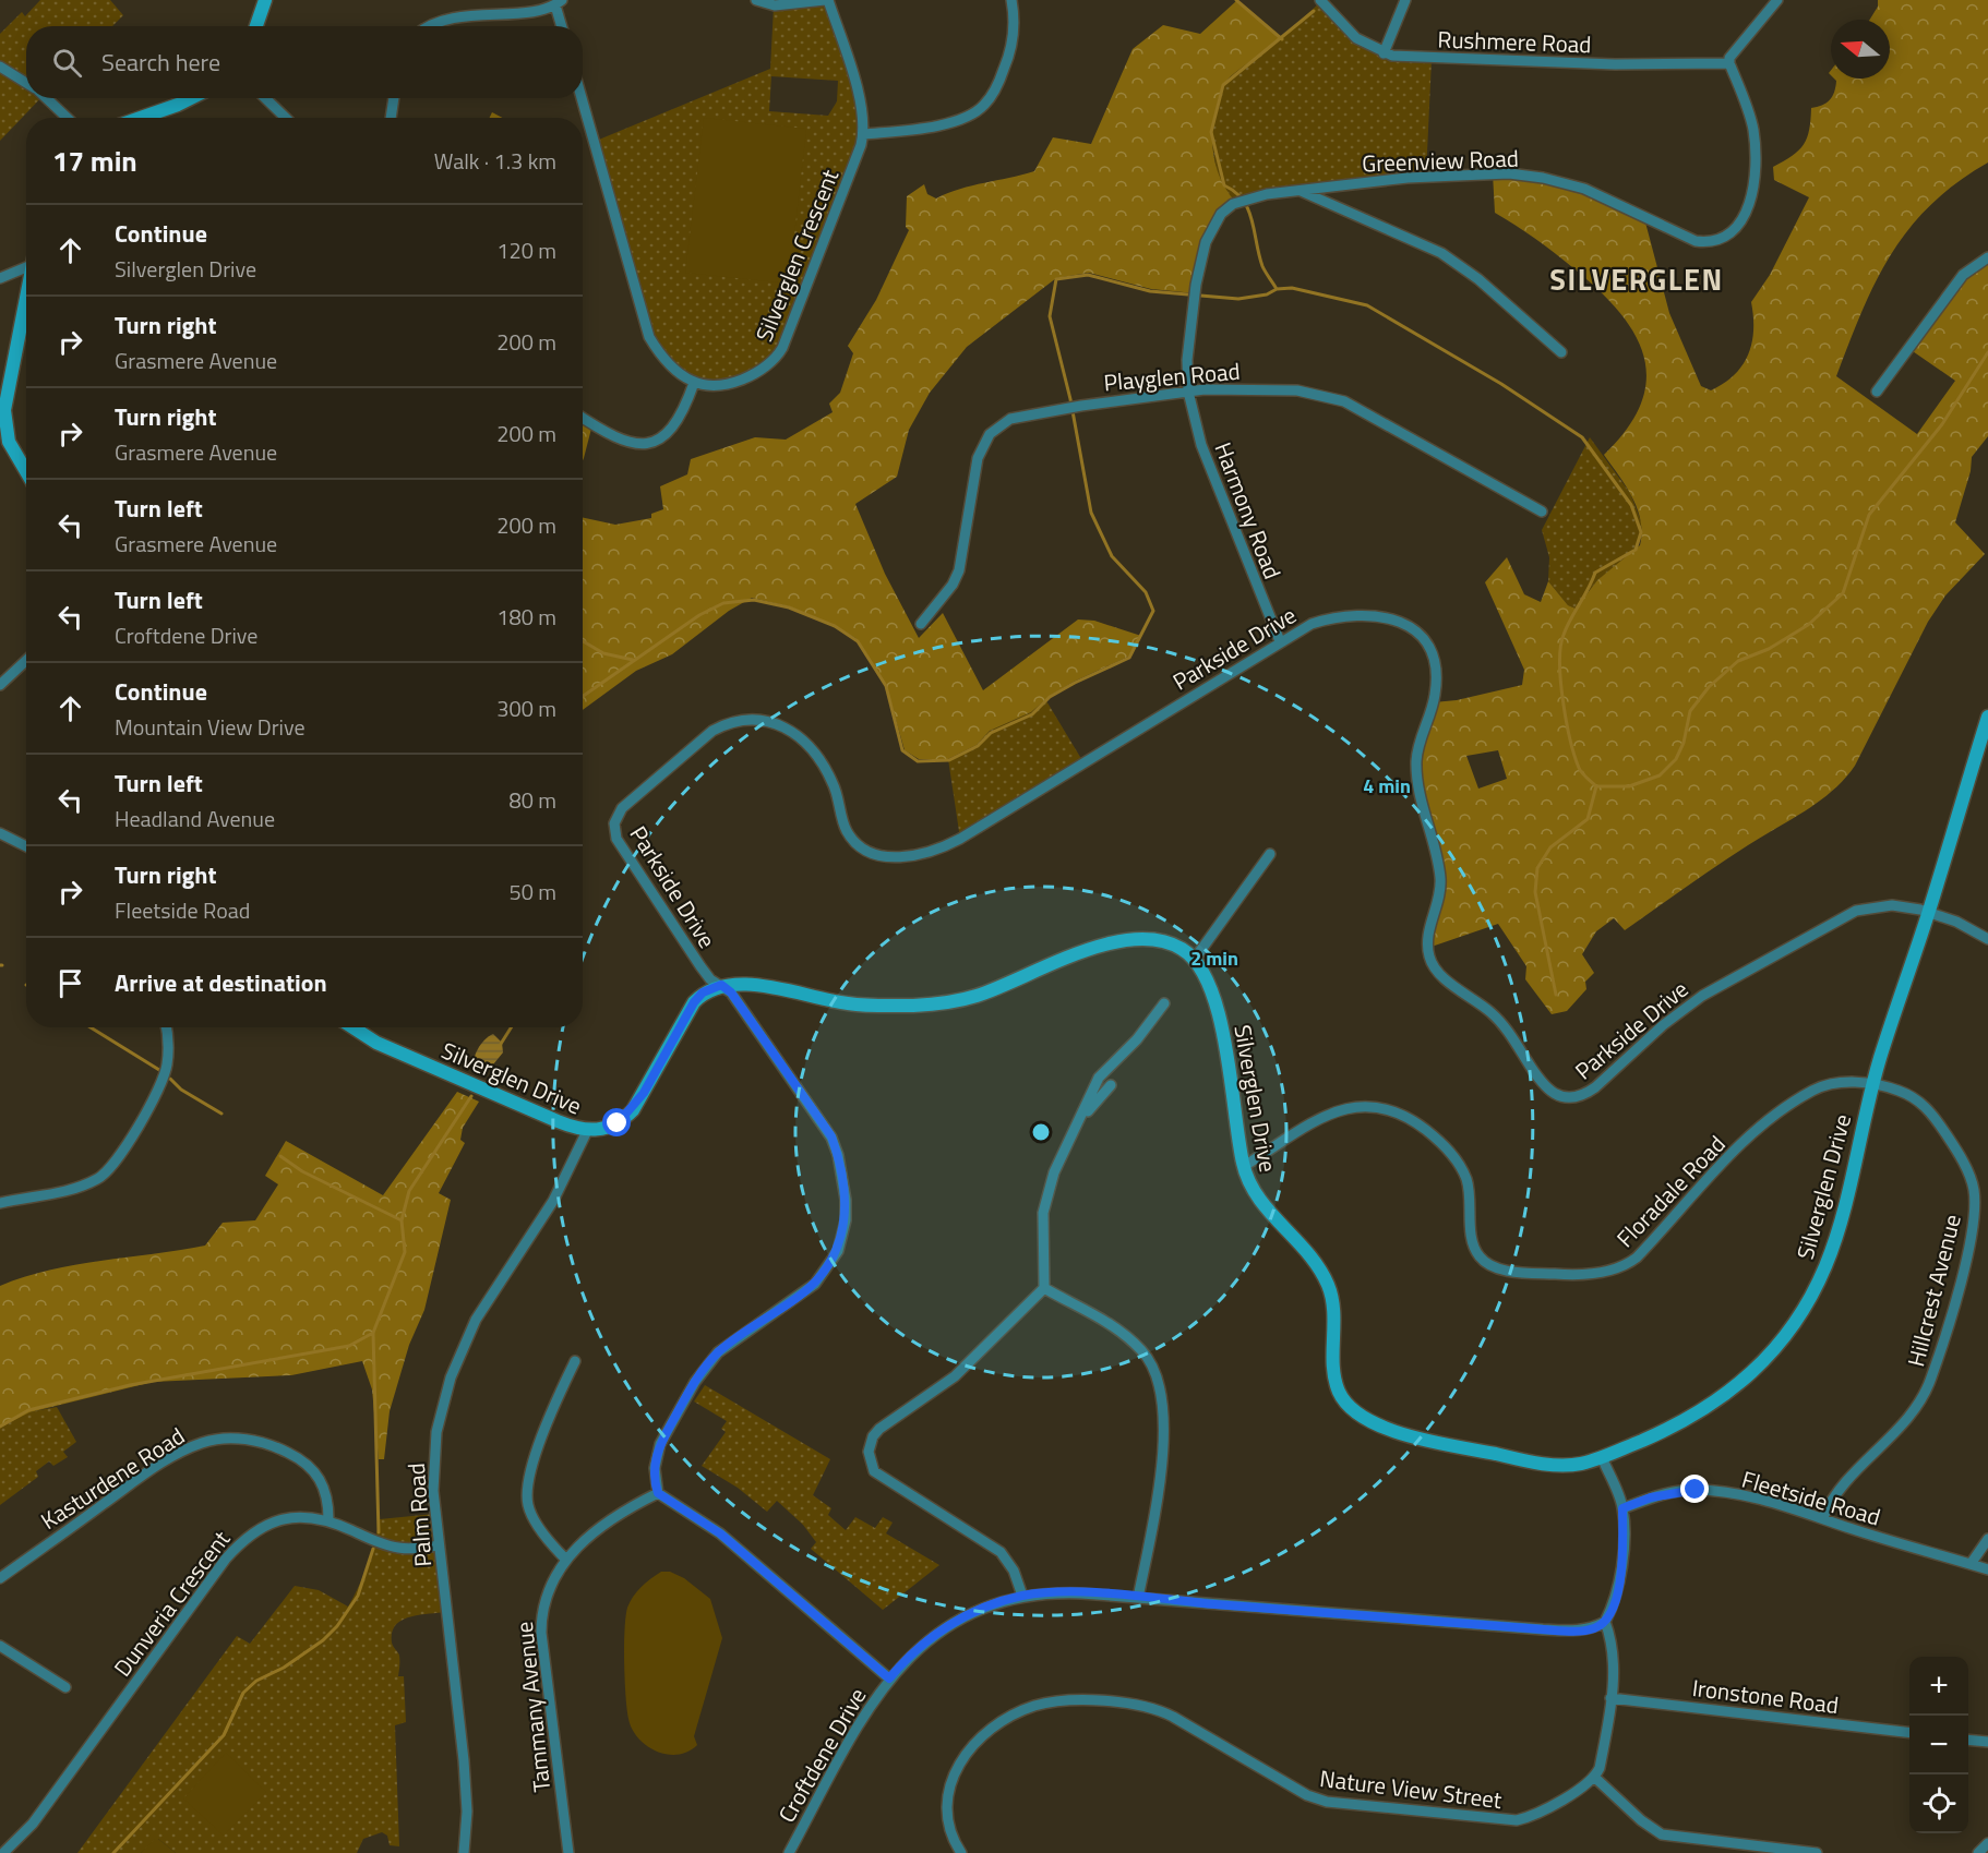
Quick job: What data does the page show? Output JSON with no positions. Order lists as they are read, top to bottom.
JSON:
{
  "streets": {
    "street": [
      "Rushmere Road",
      "Greenview Road",
      "Silverglen Crescent",
      "Playglen Road",
      "Harmony Road",
      "Parkside Drive",
      "Silverglen Drive",
      "Floradale Road",
      "Hillcrest Avenue",
      "Kasturdene Road",
      "Fleetside Road",
      "Palm Road",
      "Dunveria Crescent",
      "Ironstone Road",
      "Tammany Avenue",
      "Croftdene Drive",
      "Nature View Street"
    ]
  },
  "crossings": [
    ["Rushmere Road", "Greenview Road"],
    ["Greenview Road", "Playglen Road"],
    ["Greenview Road", "Harmony Road"],
    ["Playglen Road", "Harmony Road"],
    ["Harmony Road", "Parkside Drive"],
    ["Parkside Drive", "Silverglen Drive"],
    ["Silverglen Drive", "Floradale Road"],
    ["Silverglen Drive", "Hillcrest Avenue"],
    ["Silverglen Drive", "Palm Road"],
    ["Floradale Road", "Hillcrest Avenue"],
    ["Hillcrest Avenue", "Fleetside Road"],
    ["Kasturdene Road", "Dunveria Crescent"],
    ["Palm Road", "Dunveria Crescent"]
  ],
  "districts": ["SILVERGLEN"],
  "north": "left",
  "page": {
    "search": "Search here",
    "heading": ["17 min", "Walk · 1.3 km"],
    "list": [
      ["Continue", "Silverglen Drive", "120 m"],
      ["Turn right", "Grasmere Avenue", "200 m"],
      ["Turn right", "Grasmere Avenue", "200 m"],
      ["Turn left", "Grasmere Avenue", "200 m"],
      ["Turn left", "Croftdene Drive", "180 m"],
      ["Continue", "Mountain View Drive", "300 m"],
      ["Turn left", "Headland Avenue", "80 m"],
      ["Turn right", "Fleetside Road", "50 m"],
      "Arrive at destination"
    ],
    "map_buttons": ["+", "−"]
  },
  "rings": ["4 min", "2 min"]
}
